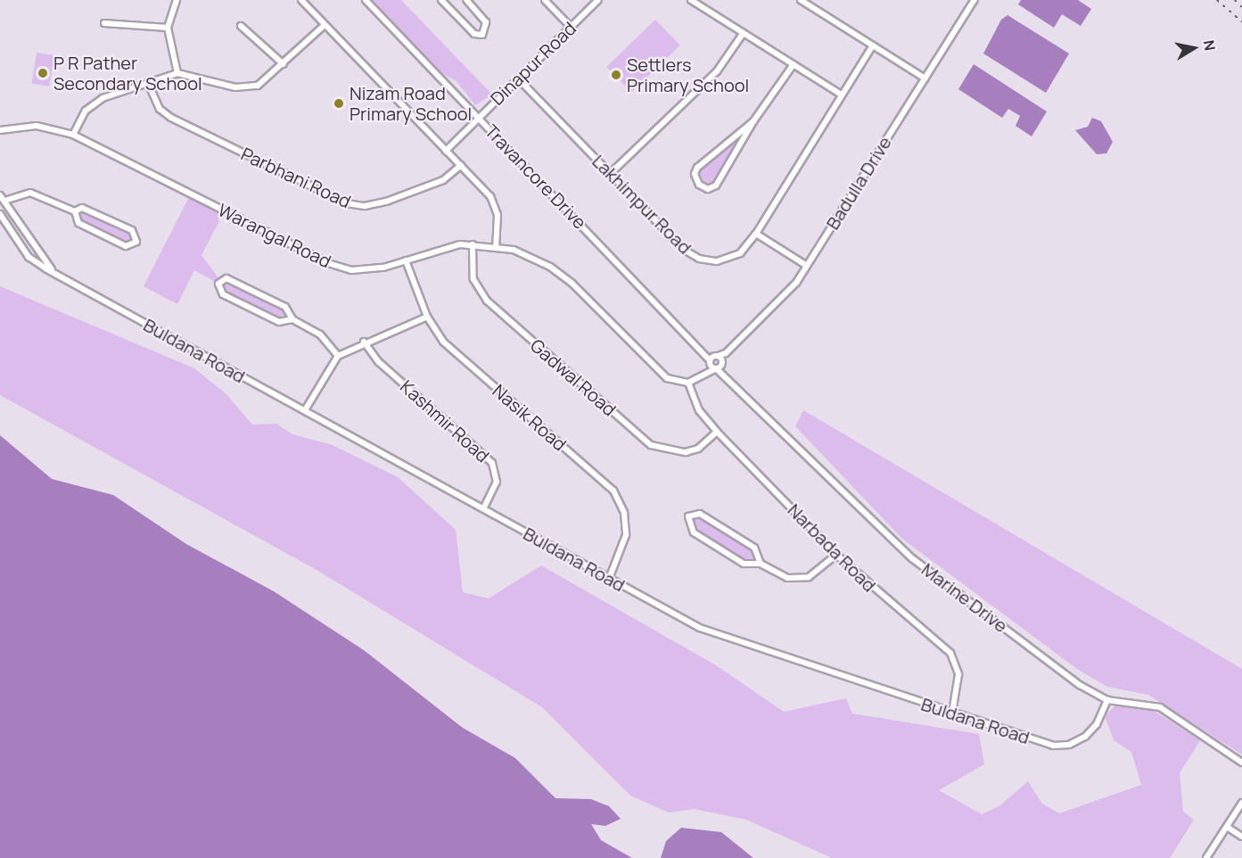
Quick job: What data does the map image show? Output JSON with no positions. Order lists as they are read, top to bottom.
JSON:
{
  "streets": {
    "street": [
      "Dinapur Road",
      "Travancore Drive",
      "Parbhani Road",
      "Badulla Drive",
      "Lakhimpur Road",
      "Warangal Road",
      "Buldana Road",
      "Gadwal Road",
      "Nasik Road",
      "Kashmir Road",
      "Narbada Road",
      "Marine Drive"
    ]
  },
  "crossings": [
    ["Dinapur Road", "Travancore Drive"],
    ["Dinapur Road", "Lakhimpur Road"],
    ["Travancore Drive", "Badulla Drive"],
    ["Badulla Drive", "Marine Drive"],
    ["Warangal Road", "Gadwal Road"],
    ["Warangal Road", "Nasik Road"],
    ["Warangal Road", "Narbada Road"],
    ["Buldana Road", "Nasik Road"],
    ["Buldana Road", "Kashmir Road"],
    ["Buldana Road", "Narbada Road"],
    ["Buldana Road", "Marine Drive"],
    ["Gadwal Road", "Narbada Road"]
  ],
  "places": ["P R Pather Secondary School", "Settlers Primary School", "Nizam Road Primary School"],
  "north": "right"
}
